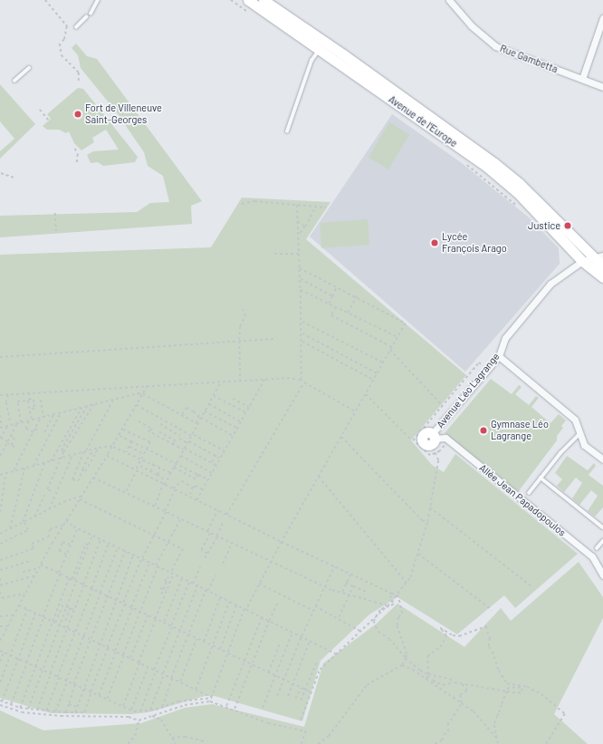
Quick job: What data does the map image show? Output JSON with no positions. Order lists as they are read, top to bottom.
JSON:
{
  "streets": {
    "main road": ["Avenue de l'Europe"],
    "street": ["Rue Gambetta", "Avenue Léo Lagrange", "Allée Jean Papadopoulos"]
  },
  "crossings": [
    ["Avenue de l'Europe", "Avenue Léo Lagrange"],
    ["Avenue Léo Lagrange", "Allée Jean Papadopoulos"]
  ],
  "places": [
    "Fort de Villeneuve Saint-Georges",
    "Justice",
    "Lycée François Arago",
    "Gymnase Léo Lagrange"
  ]
}
